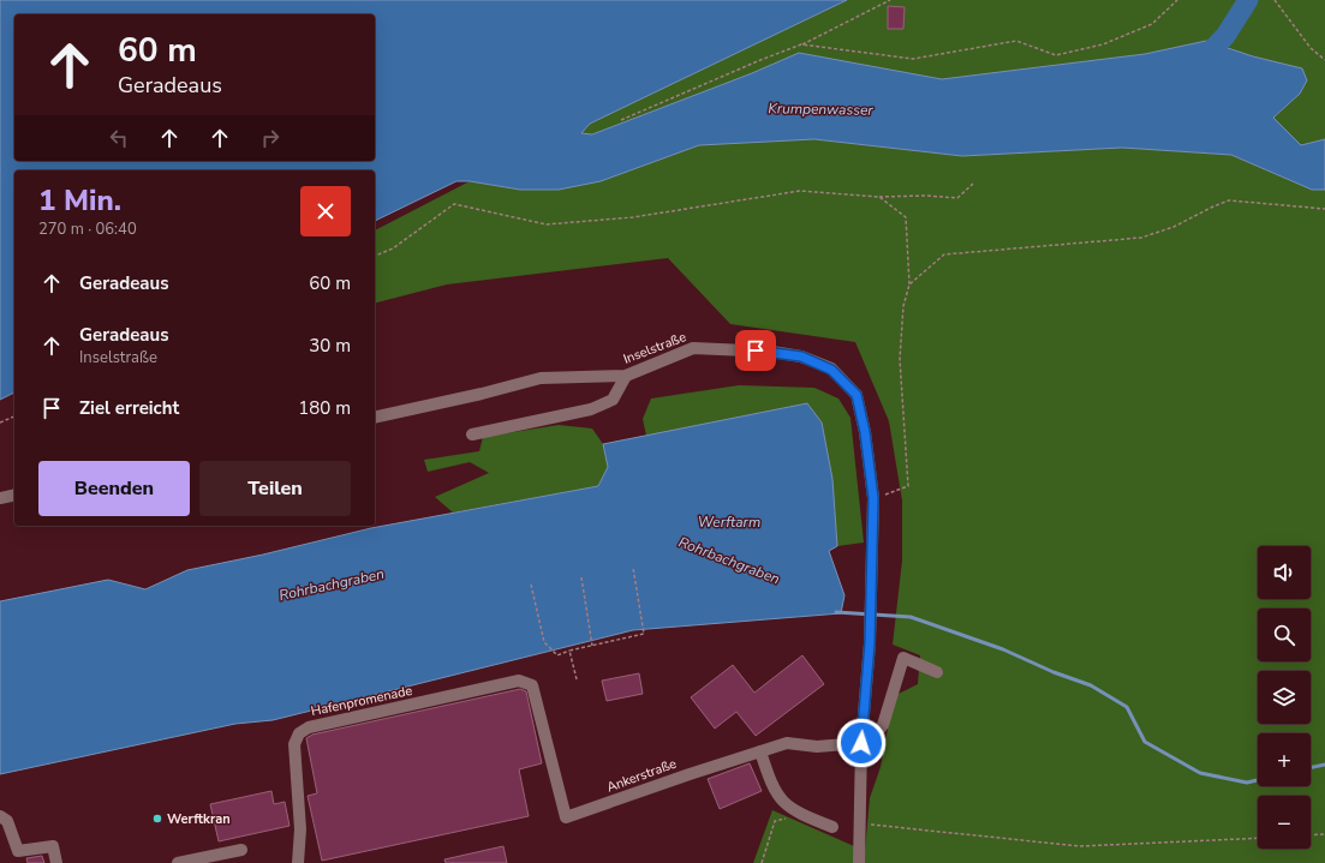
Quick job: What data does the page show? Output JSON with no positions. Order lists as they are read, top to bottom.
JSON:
{
  "streets": {
    "street": ["Inselstraße", "Hafenpromenade", "Ankerstraße"]
  },
  "crossings": [
    ["Inselstraße", "Ankerstraße"],
    ["Hafenpromenade", "Ankerstraße"]
  ],
  "water": ["Krumpenwasser", "Werftarm", "Rohrbachgraben"],
  "places": ["Werftkran"],
  "page": {
    "turn": ["60 m", "Geradeaus"],
    "heading": ["1 Min.", "270 m · 06:40"],
    "list": [
      {
        "name": "Geradeaus",
        "value": "60 m"
      },
      {
        "name": "Geradeaus",
        "note": "Inselstraße",
        "value": "30 m"
      },
      {
        "name": "Ziel erreicht",
        "value": "180 m"
      }
    ],
    "buttons": ["Beenden", "Teilen"],
    "map_buttons": ["+", "−"]
  }
}
